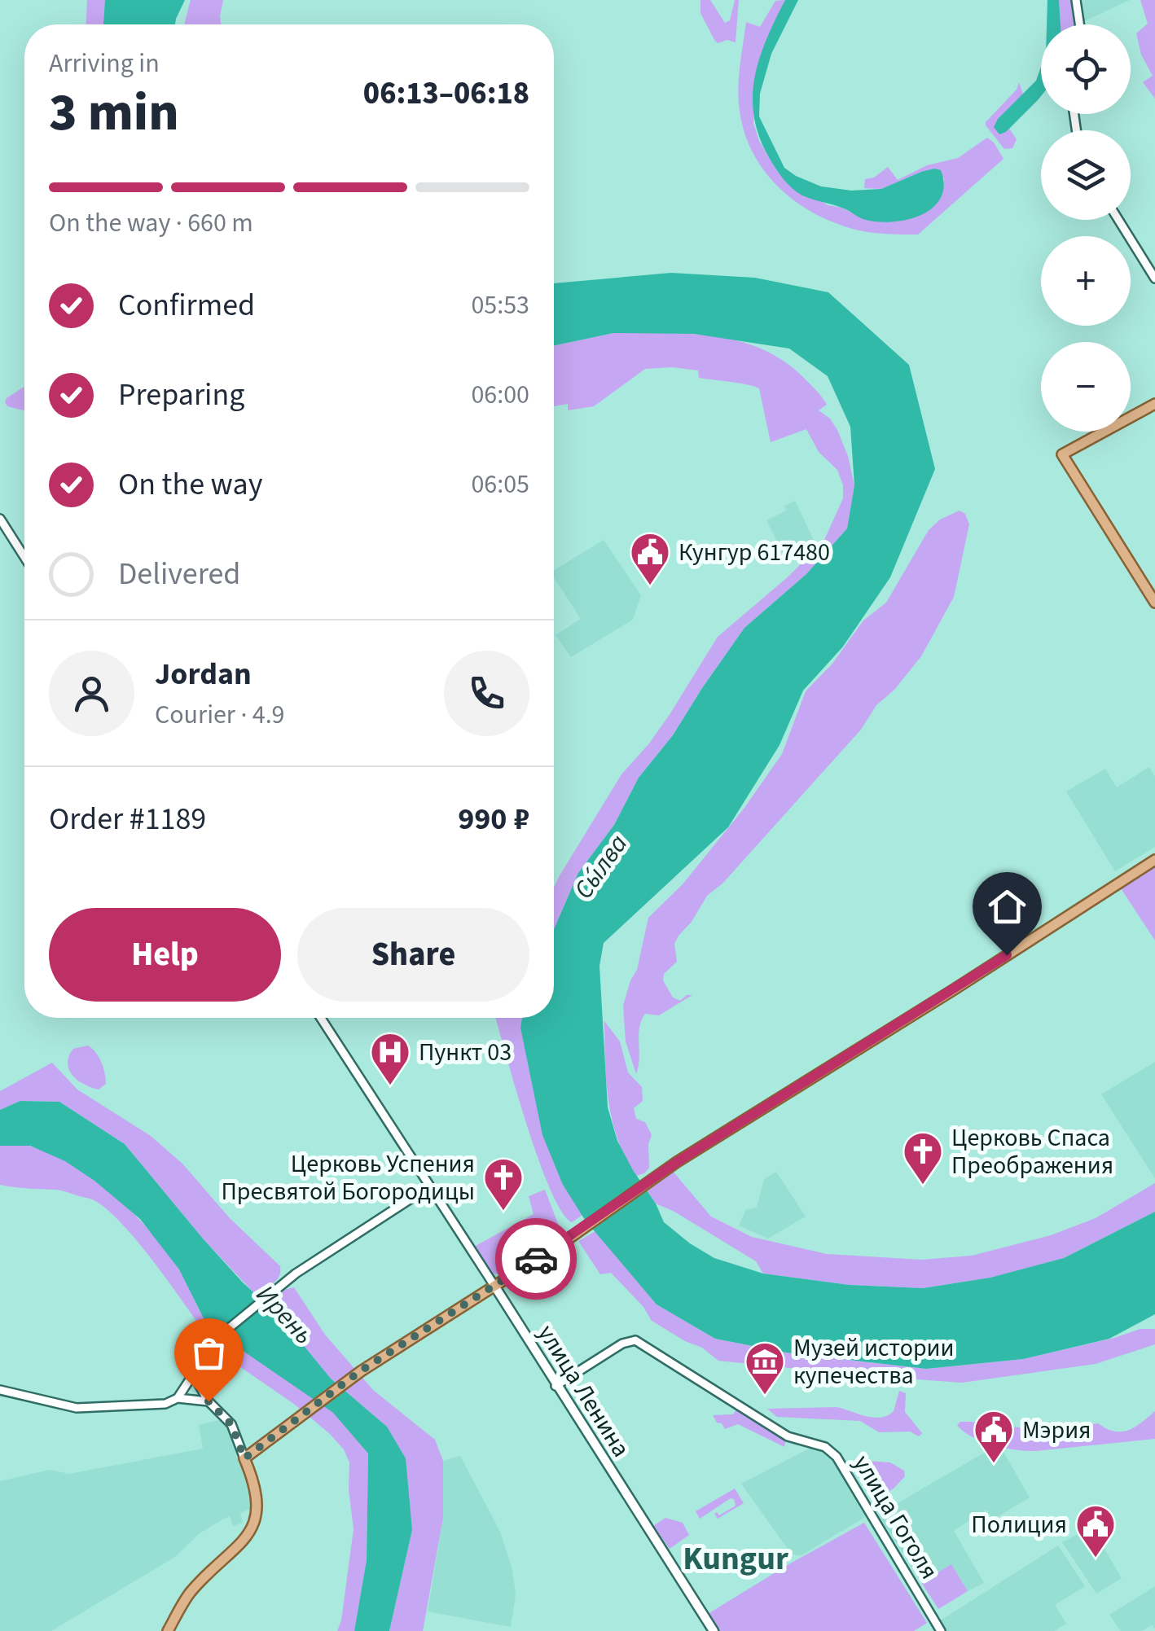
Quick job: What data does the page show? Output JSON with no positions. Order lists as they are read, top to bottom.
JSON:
{
  "streets": {
    "main road": ["улица Ленина"],
    "street": ["улица Гоголя"]
  },
  "crossings": [
    ["улица Ленина", "улица Гоголя"]
  ],
  "districts": ["Kungur"],
  "water": ["Сы́лва", "Ирень"],
  "places": {
    "public building": ["Кунгур 617480", "Мэрия", "Полиция"],
    "hospital": ["Пункт 03"],
    "church": ["Церковь Спаса Преображения", "Церковь Успения Пресвятой Богородицы"],
    "museum": ["Музей истории купечества"]
  },
  "page": {
    "map_buttons": ["+", "−"],
    "heading": ["3 min", "Arriving in", "06:13–06:18"],
    "panel": [
      "Jordan",
      "Courier · 4.9",
      "Order #1189",
      "990 ₽"
    ],
    "bar": "On the way · 660 m",
    "list": [
      ["Confirmed", "05:53"],
      ["Preparing", "06:00"],
      ["On the way", "06:05"],
      "Delivered"
    ],
    "buttons": ["Help", "Share"]
  }
}
